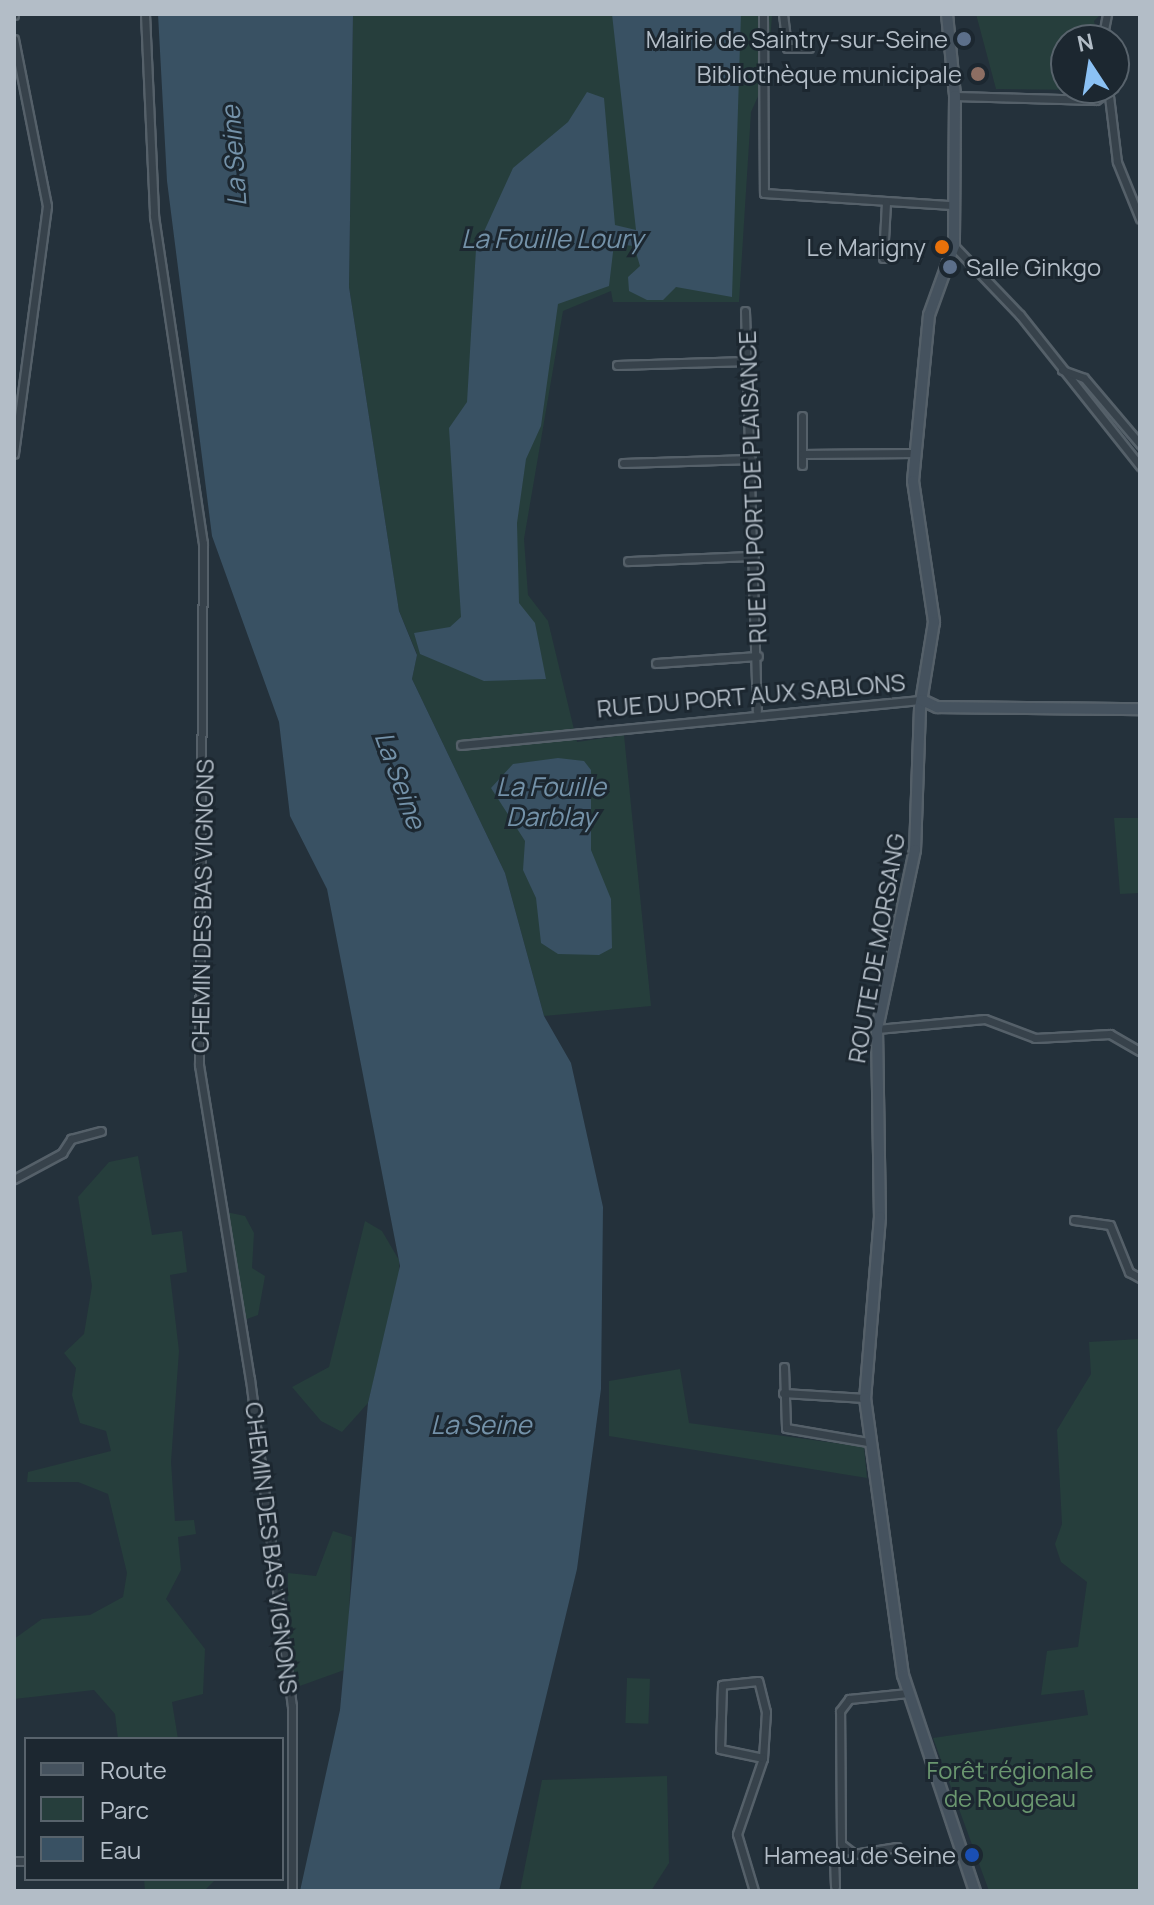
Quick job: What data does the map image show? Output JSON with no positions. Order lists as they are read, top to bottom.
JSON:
{
  "streets": {
    "street": [
      "RUE DU PORT DE PLAISANCE",
      "RUE DU PORT AUX SABLONS",
      "CHEMIN DES BAS VIGNONS",
      "ROUTE DE MORSANG"
    ]
  },
  "crossings": [
    ["RUE DU PORT DE PLAISANCE", "RUE DU PORT AUX SABLONS"],
    ["RUE DU PORT AUX SABLONS", "ROUTE DE MORSANG"]
  ],
  "water": ["La Seine", "La Fouille Loury", "La Fouille Darblay"],
  "parks": ["Forêt régionale de Rougeau"],
  "places": [
    "Mairie de Saintry-sur-Seine",
    "Bibliothèque municipale",
    "Le Marigny",
    "Salle Ginkgo",
    "Hameau de Seine"
  ],
  "legend": ["Route", "Parc", "Eau"],
  "north": "top"
}
